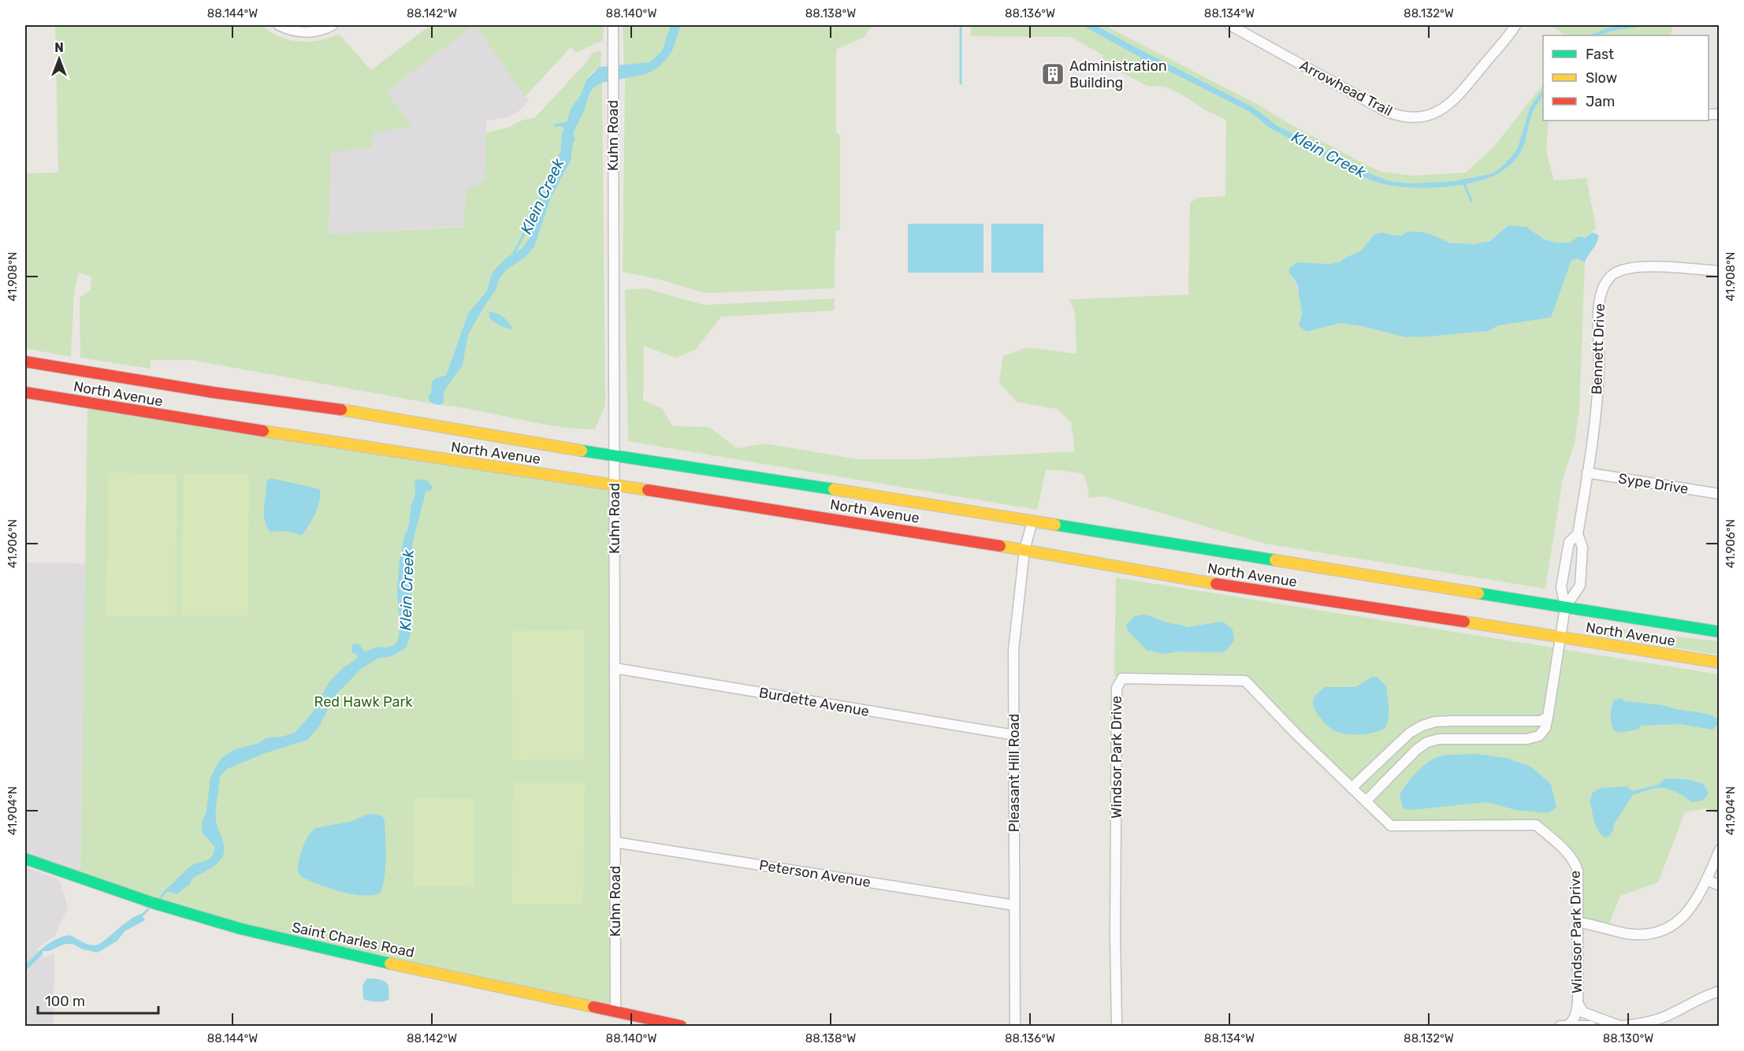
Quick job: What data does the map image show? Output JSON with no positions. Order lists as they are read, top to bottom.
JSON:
{
  "streets": {
    "main road": ["North Avenue", "Saint Charles Road"],
    "street": [
      "Arrowhead Trail",
      "Kuhn Road",
      "Bennett Drive",
      "Sype Drive",
      "Burdette Avenue",
      "Windsor Park Drive",
      "Pleasant Hill Road",
      "Peterson Avenue"
    ]
  },
  "crossings": [
    ["Kuhn Road", "North Avenue"],
    ["Kuhn Road", "Burdette Avenue"],
    ["Kuhn Road", "Peterson Avenue"],
    ["Kuhn Road", "Saint Charles Road"],
    ["Bennett Drive", "North Avenue"],
    ["Bennett Drive", "Sype Drive"],
    ["North Avenue", "Pleasant Hill Road"],
    ["Burdette Avenue", "Pleasant Hill Road"],
    ["Pleasant Hill Road", "Peterson Avenue"]
  ],
  "water": ["Klein Creek"],
  "parks": ["Red Hawk Park"],
  "places": {
    "building": ["Administration Building"]
  },
  "legend": ["Fast", "Slow", "Jam"],
  "scale_bar": "100 m",
  "north": "top",
  "coordinates": [
    "88.144°W",
    "88.142°W",
    "88.140°W",
    "88.138°W",
    "88.136°W",
    "88.134°W",
    "88.132°W",
    "41.908°N",
    "41.906°N",
    "41.904°N",
    "88.130°W"
  ]
}
